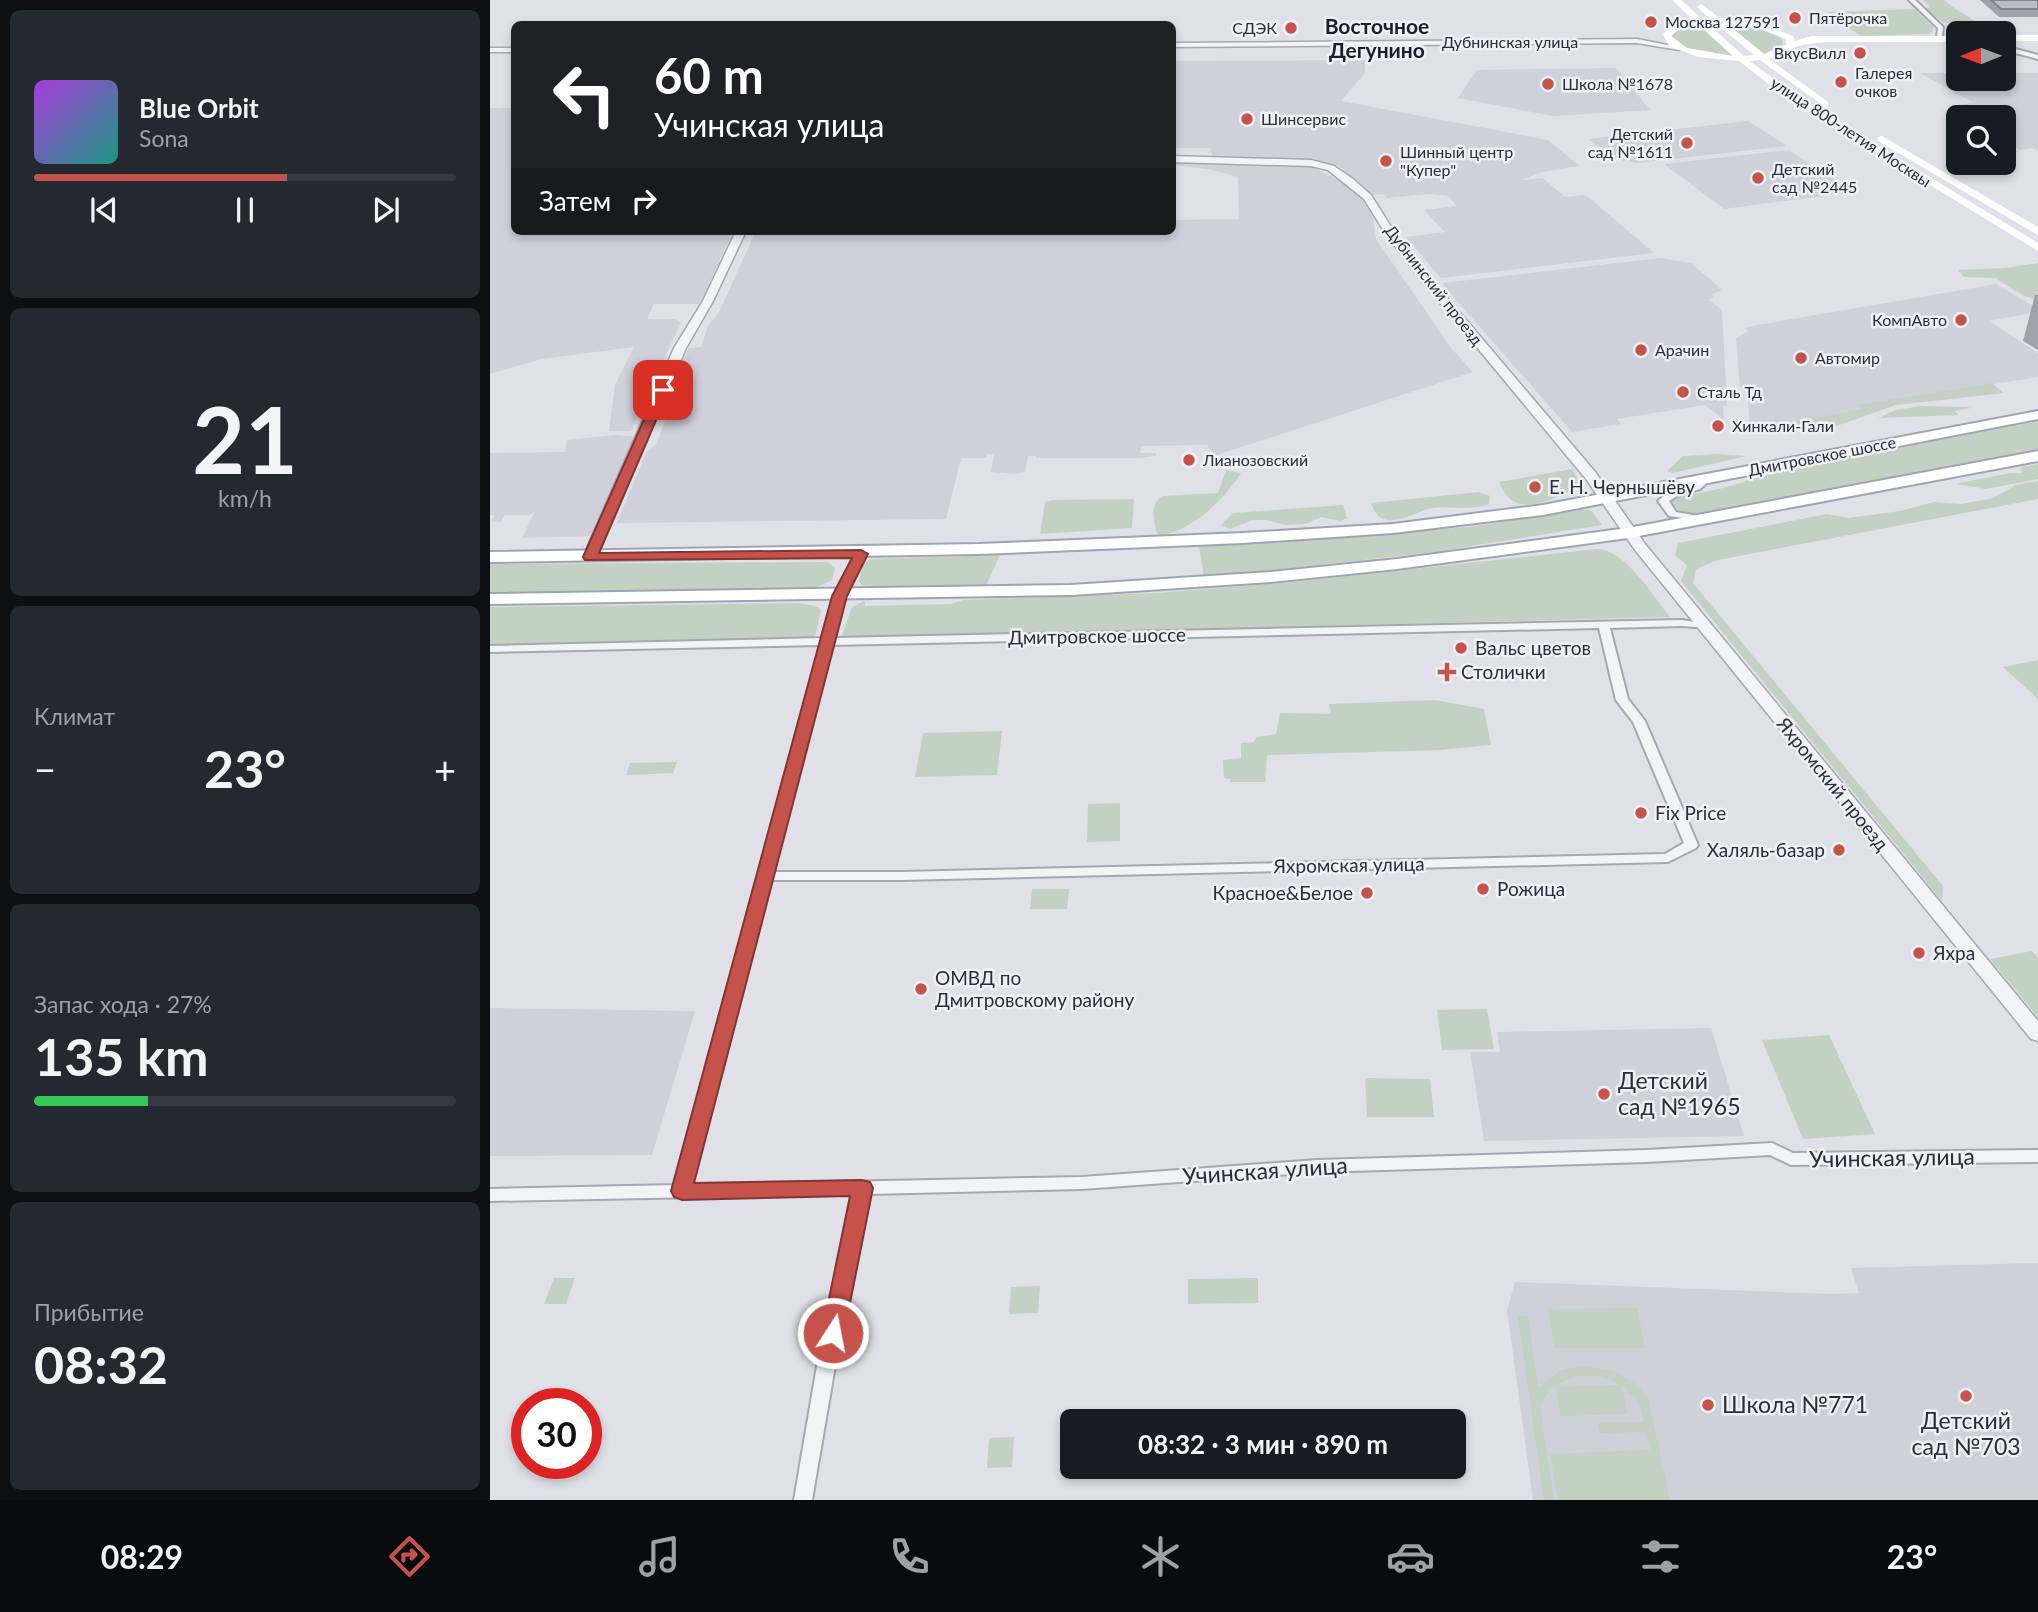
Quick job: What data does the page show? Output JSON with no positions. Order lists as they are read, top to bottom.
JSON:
{
  "streets": {
    "main road": ["улица 800-летия Москвы", "Дмитровское шоссе"],
    "street": [
      "Дубнинская улица",
      "Дубнинский проезд",
      "Яхромский проезд",
      "Яхромская улица",
      "Учинская улица"
    ]
  },
  "crossings": [
    ["Дубнинский проезд", "Дмитровское шоссе"],
    ["Дмитровское шоссе", "Яхромский проезд"],
    ["Дмитровское шоссе", "Яхромская улица"]
  ],
  "districts": ["Восточное Дегунино"],
  "places": {
    "other": [
      "Пятёрочка",
      "Москва 127591",
      "СДЭК",
      "ВкусВилл",
      "Галерея очков",
      "Школа №1678",
      "Шинсервис",
      "Детский сад №1611",
      "Шинный центр \"Купер\"",
      "Детский сад №2445",
      "КомпАвто",
      "Арачин",
      "Автомир",
      "Сталь Тд",
      "Хинкали-Гали",
      "Лианозовский",
      "Е. Н. Чернышёву",
      "Вальс цветов",
      "Fix Price",
      "Халяль-базар",
      "Рожица",
      "Красное&Белое",
      "Яхра",
      "ОМВД по Дмитровскому району",
      "Детский сад №1965",
      "Детский сад №703",
      "Школа №771"
    ],
    "health": ["Столички"]
  },
  "north": "left",
  "page": {
    "turn": ["60 m", "Учинская улица"],
    "song": ["Blue Orbit", "Sona"],
    "then": "Затем",
    "tile": [
      ["21", "km/h"],
      "Климат",
      ["Запас хода · 27%", "135 km"],
      ["Прибытие", "08:32"]
    ],
    "heat": ["−", "23°", "+"],
    "limit": "30",
    "trip": "08:32 · 3 мин · 890 m",
    "tabs": ["08:29", "23°"]
  }
}
